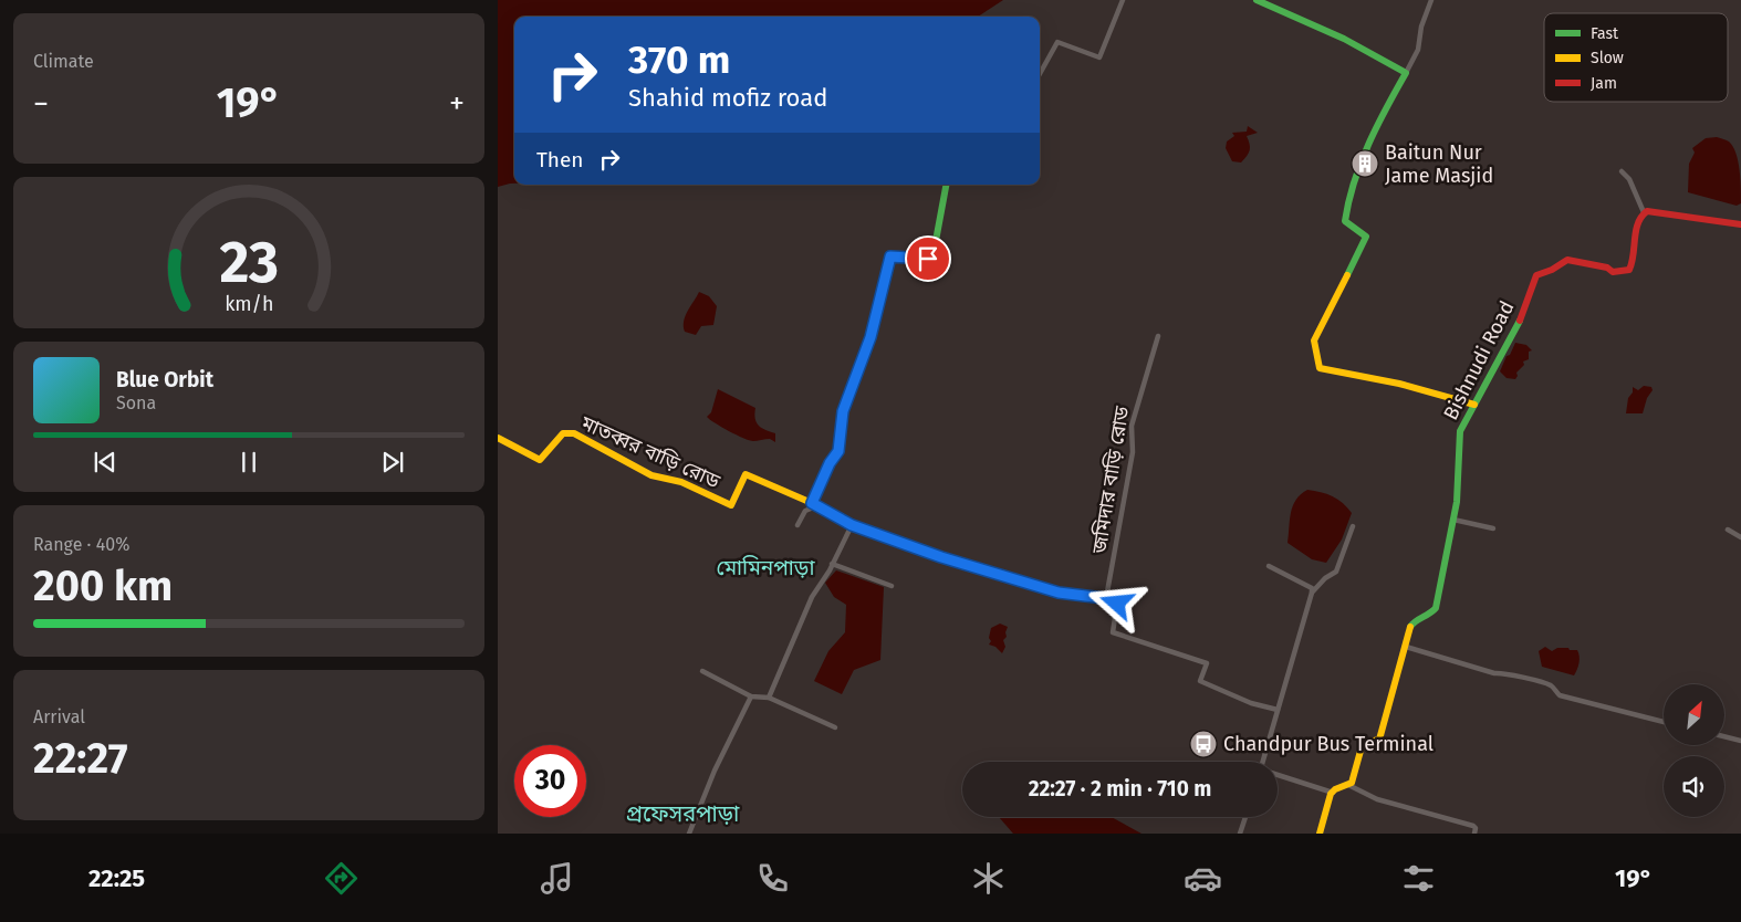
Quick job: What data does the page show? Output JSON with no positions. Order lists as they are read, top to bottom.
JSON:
{
  "streets": {
    "street": ["Bishnudi Road", "মাতব্বর বাড়ি রোড", "জমিদার বাড়ি রোড"]
  },
  "districts": ["মোমিনপাড়া", "প্রফেসরপাড়া"],
  "places": {
    "building": ["Baitun Nur Jame Masjid"],
    "bus stop": ["Chandpur Bus Terminal"]
  },
  "legend": ["Fast", "Slow", "Jam"],
  "north": "top right",
  "page": {
    "tile": [
      "Climate",
      ["Range · 40%", "200 km"],
      ["Arrival", "22:27"]
    ],
    "turn": ["370 m", "Shahid mofiz road"],
    "heat": ["−", "19°", "+"],
    "then": "Then",
    "song": ["Blue Orbit", "Sona"],
    "limit": "30",
    "trip": "22:27 · 2 min · 710 m",
    "tabs": ["22:25", "19°"],
    "gauge": ["23", "km/h"]
  }
}
